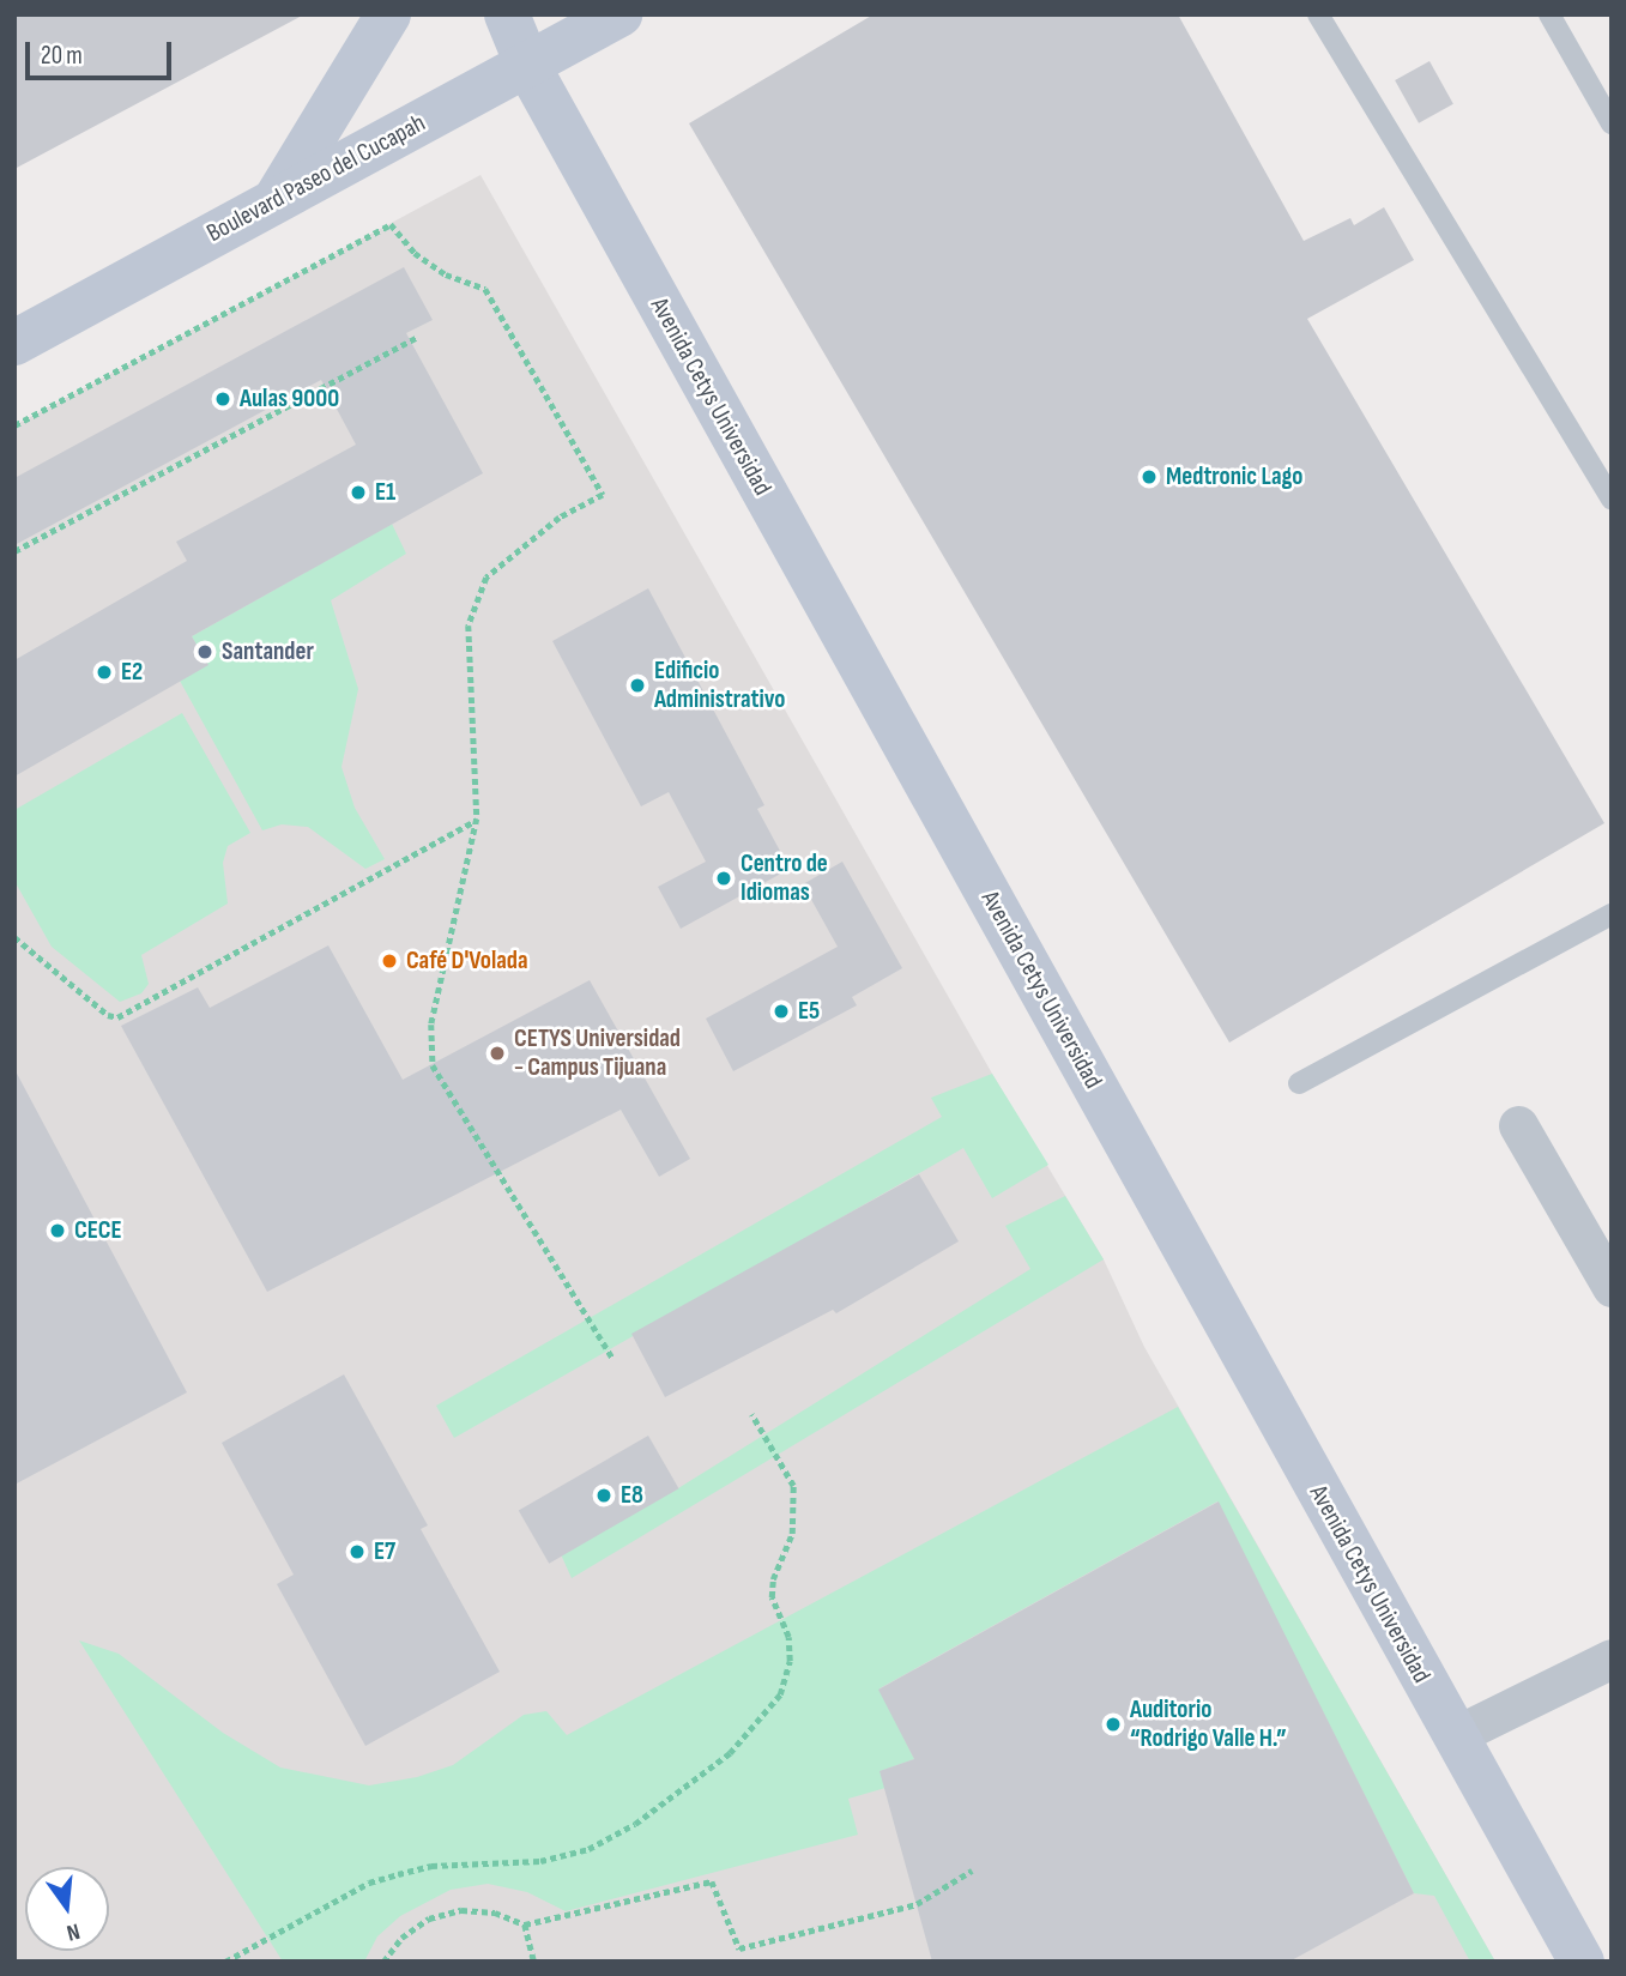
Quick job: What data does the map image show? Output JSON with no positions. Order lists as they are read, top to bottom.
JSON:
{
  "streets": {
    "main road": ["Boulevard Paseo del Cucapah", "Avenida Cetys Universidad"]
  },
  "crossings": [
    ["Boulevard Paseo del Cucapah", "Avenida Cetys Universidad"]
  ],
  "places": [
    "Aulas 9000",
    "Medtronic Lago",
    "E1",
    "Santander",
    "E2",
    "Edificio Administrativo",
    "Centro de Idiomas",
    "Café D'Volada",
    "E5",
    "CETYS Universidad - Campus Tijuana",
    "CECE",
    "E8",
    "E7",
    "Auditorio “Rodrigo Valle H.”"
  ],
  "scale_bar": "20 m",
  "north": "bottom"
}
